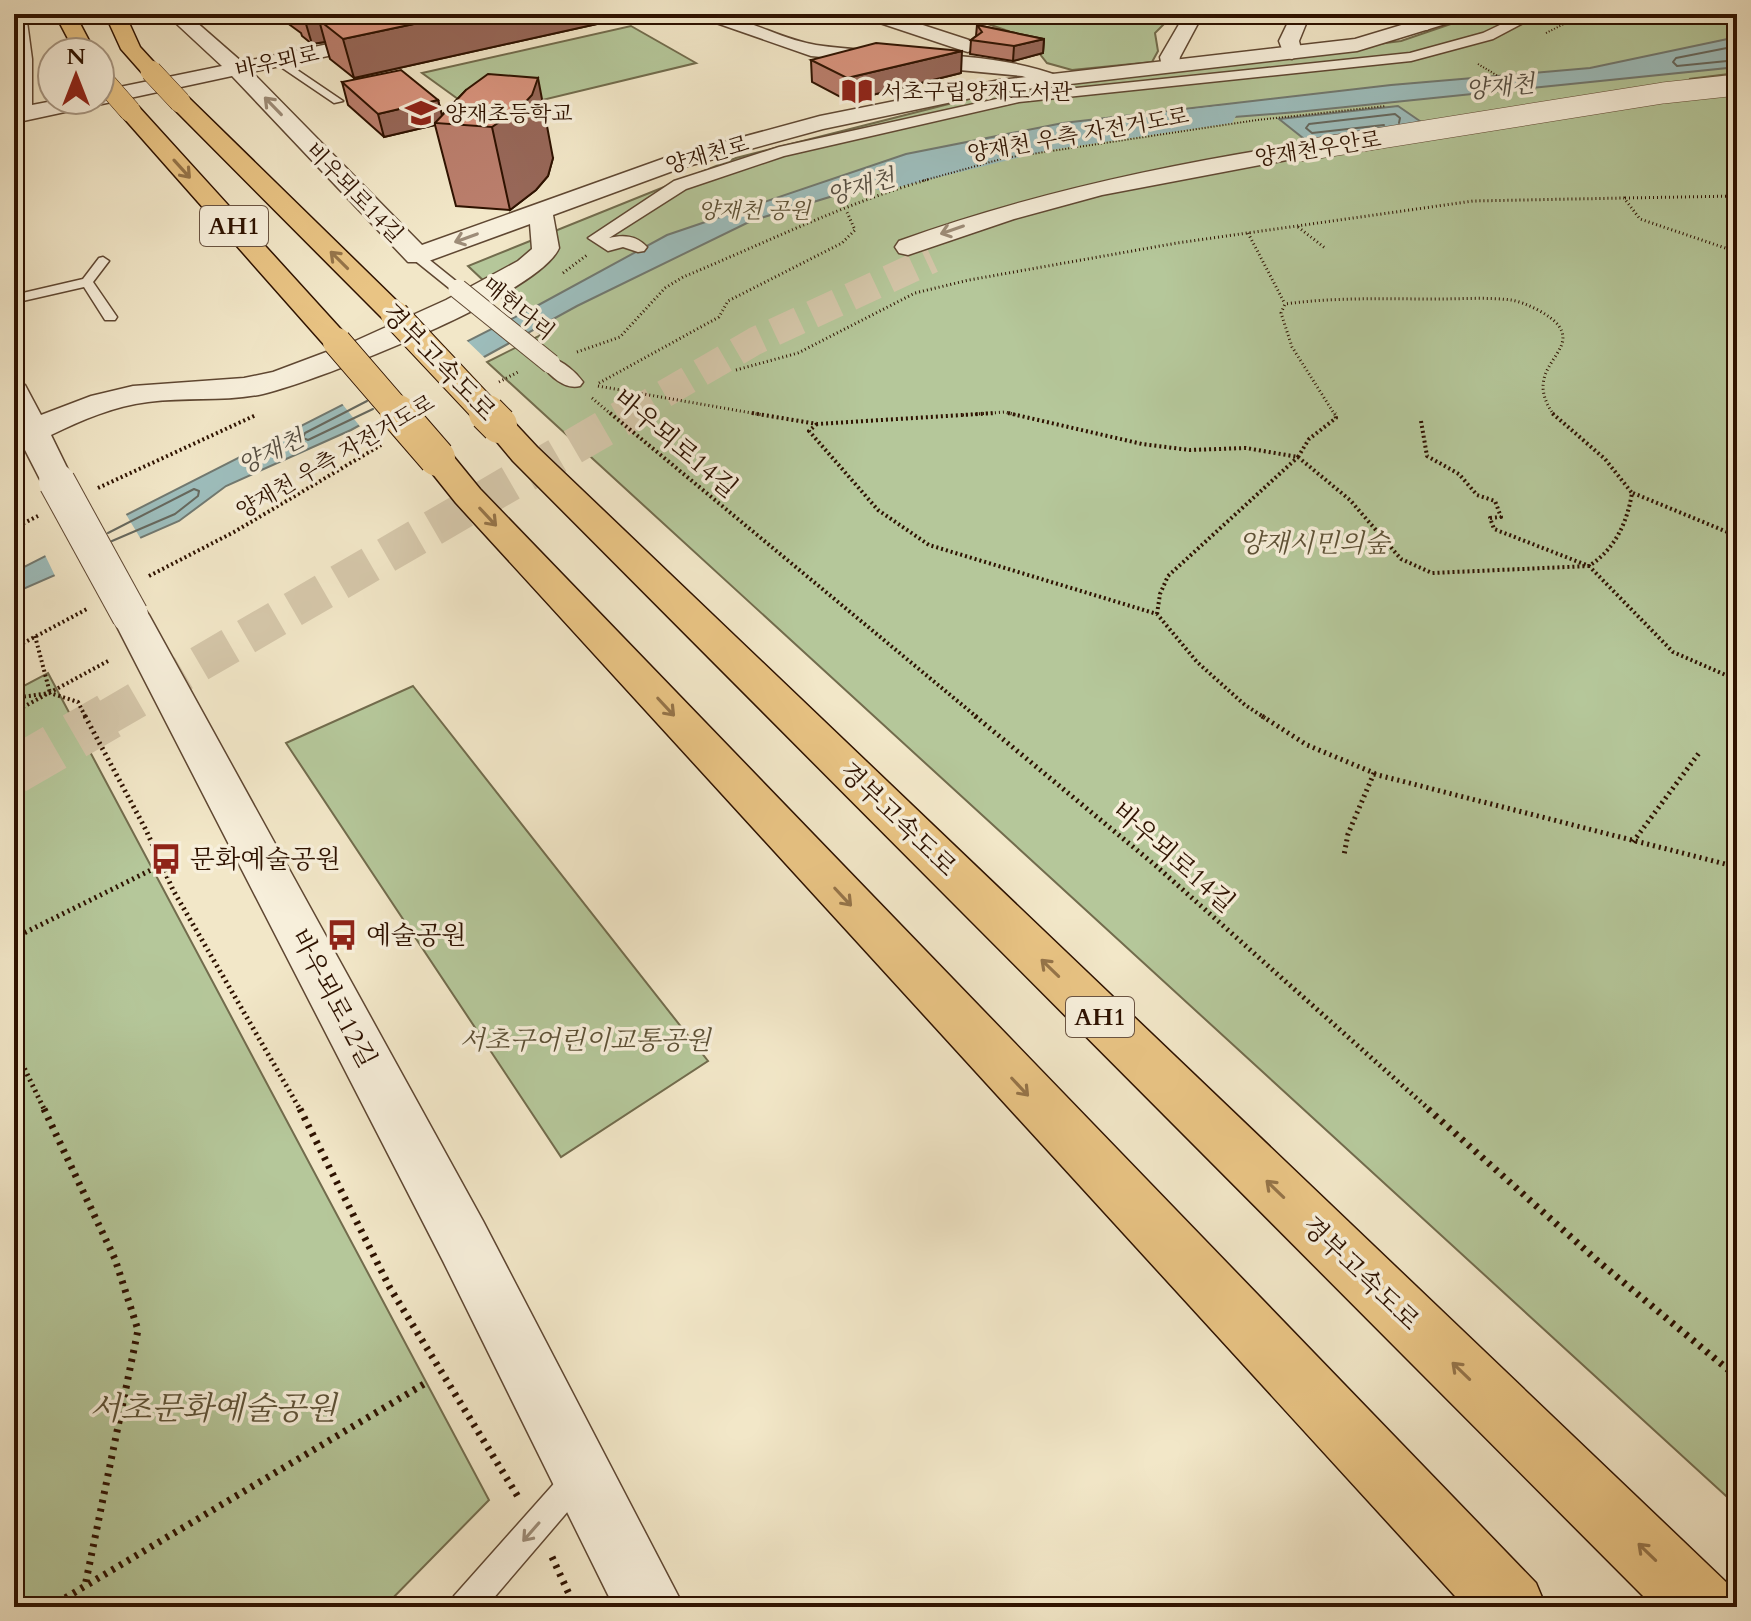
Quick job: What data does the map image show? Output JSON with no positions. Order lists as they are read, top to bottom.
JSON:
{
  "streets": {
    "highway": ["AH1", "경부고속도로"],
    "street": [
      "바우뫼로",
      "양재천우안로",
      "양재천로",
      "비우뫼로14길",
      "매헌다리",
      "바우뫼로12길"
    ],
    "path": ["양재천 우측 자전거도로", "바우뫼로14길"]
  },
  "crossings": [
    ["바우뫼로", "비우뫼로14길"],
    ["양재천 우측 자전거도로", "매헌다리"],
    ["양재천 우측 자전거도로", "바우뫼로12길"],
    ["양재천로", "비우뫼로14길"],
    ["매헌다리", "바우뫼로14길"]
  ],
  "one_way": ["비우뫼로14길"],
  "water": ["양재천"],
  "parks": [
    "양재천 공원",
    "양재시민의숲",
    "서초구어린이교통공원",
    "서초문화예술공원"
  ],
  "places": {
    "library": ["서초구립양재도서관"],
    "school or university": ["양재초등학교"],
    "bus stop": ["문화예술공원", "예술공원"]
  },
  "north": "top"
}
